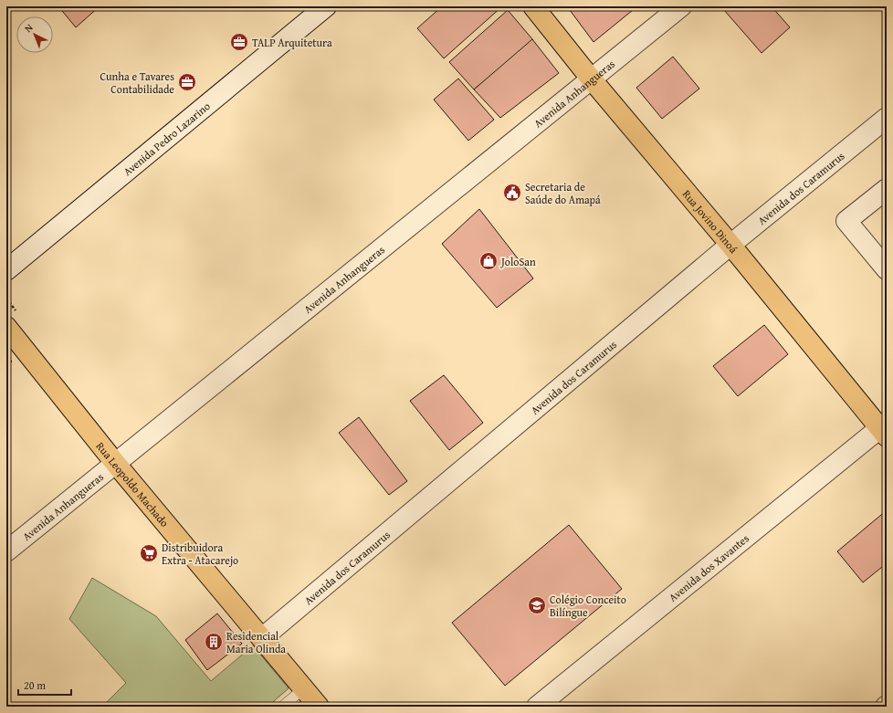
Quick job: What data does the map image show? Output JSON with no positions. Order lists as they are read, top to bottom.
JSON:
{
  "streets": {
    "main road": ["Rua Jovino Dinoá", "Rua Leopoldo Machado"],
    "street": [
      "Avenida Anhangueras",
      "Avenida Pedro Lazarino",
      "Avenida dos Caramurus",
      "Avenida dos Xavantes"
    ]
  },
  "crossings": [
    ["Avenida Anhangueras", "Rua Jovino Dinoá"],
    ["Avenida Anhangueras", "Rua Leopoldo Machado"],
    ["Avenida dos Caramurus", "Rua Jovino Dinoá"],
    ["Avenida dos Caramurus", "Rua Leopoldo Machado"],
    ["Rua Jovino Dinoá", "Avenida dos Xavantes"]
  ],
  "places": {
    "office": ["TALP Arquitetura", "Cunha e Tavares Contabilidade"],
    "public building": ["Secretaria de Saúde do Amapá"],
    "shop": ["JoloSan"],
    "supermarket": ["Distribuidora Extra - Atacarejo"],
    "school or university": ["Colégio Conceito Bilíngue"],
    "building": ["Residencial Maria Olinda"]
  },
  "scale_bar": "20 m",
  "north": "top left"
}
